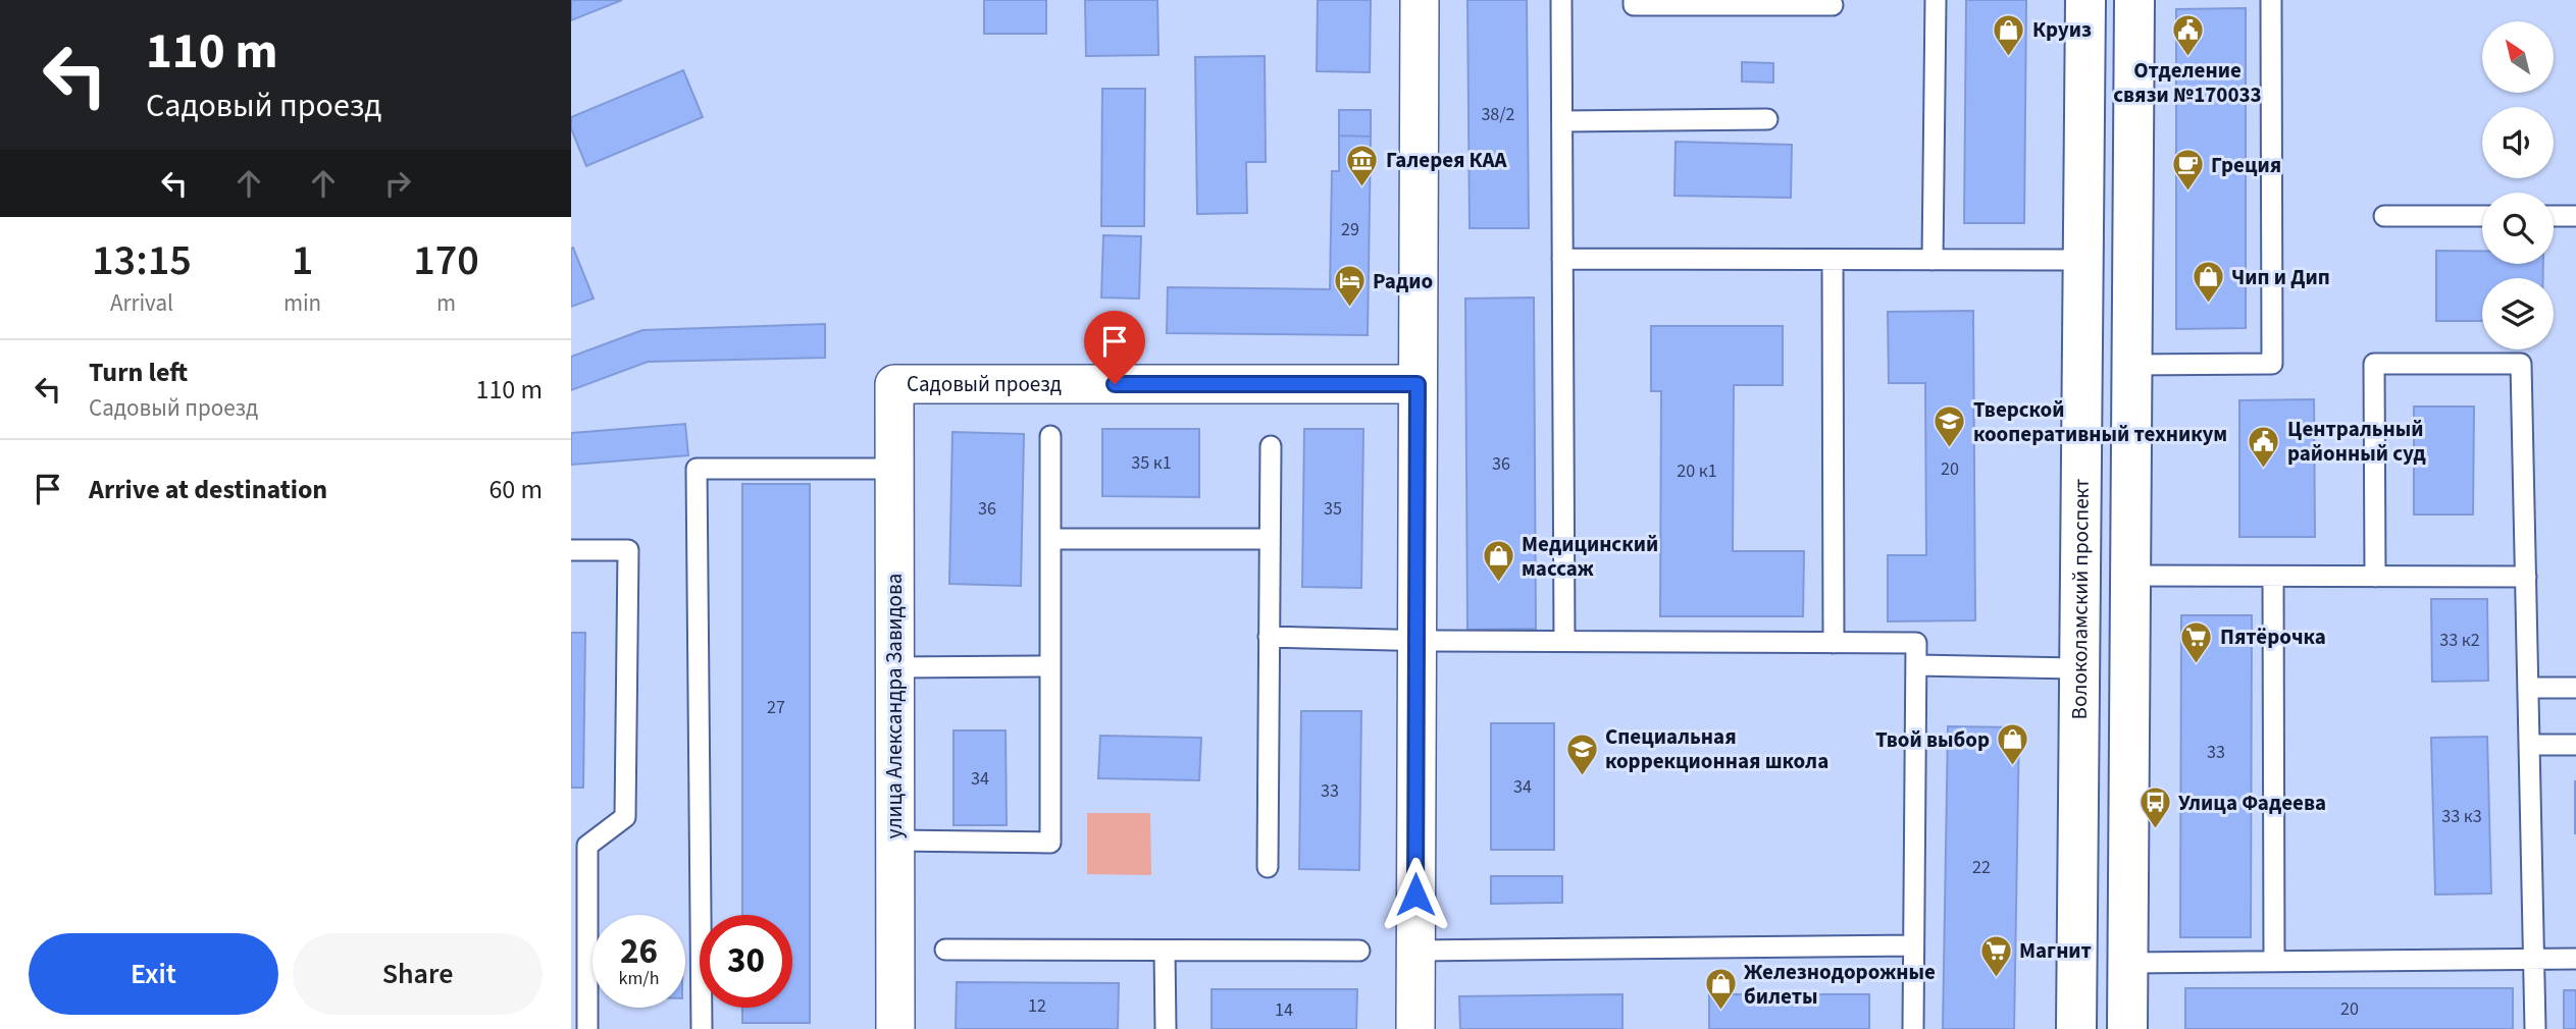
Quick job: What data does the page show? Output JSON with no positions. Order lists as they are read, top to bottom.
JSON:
{
  "streets": {
    "main road": ["Волоколамский проспект"],
    "street": ["Садовый проезд", "улица Александра Завидова"]
  },
  "crossings": [
    ["Садовый проезд", "улица Александра Завидова"]
  ],
  "places": {
    "shop": [
      "Круиз",
      "Чип и Дип",
      "Медицинский массаж",
      "Твой выбор",
      "Железнодорожные билеты"
    ],
    "public building": ["Отделение связи №170033", "Центральный районный суд"],
    "museum": ["Галерея КАА"],
    "cafe": ["Греция"],
    "hotel": ["Радио"],
    "school or university": ["Тверской кооперативный техникум", "Специальная коррекционная школа"],
    "supermarket": ["Пятёрочка", "Магнит"],
    "bus stop": ["Улица Фадеева"]
  },
  "house_numbers": [
    "38/2",
    "29",
    "35 к1",
    "36",
    "20",
    "20 к1",
    "36",
    "35",
    "33 к2",
    "27",
    "33",
    "34",
    "34",
    "33",
    "33 к3",
    "22",
    "12",
    "20",
    "14"
  ],
  "north": "top left",
  "page": {
    "turn": ["110 m", "Садовый проезд"],
    "eta": [
      "13:15",
      "Arrival",
      "1",
      "min",
      "170",
      "m"
    ],
    "list": [
      {
        "name": "Turn left",
        "note": "Садовый проезд",
        "value": "110 m"
      },
      {
        "name": "Arrive at destination",
        "value": "60 m"
      }
    ],
    "speed": "26 km/h",
    "limit": "30",
    "buttons": ["Exit", "Share"]
  }
}
